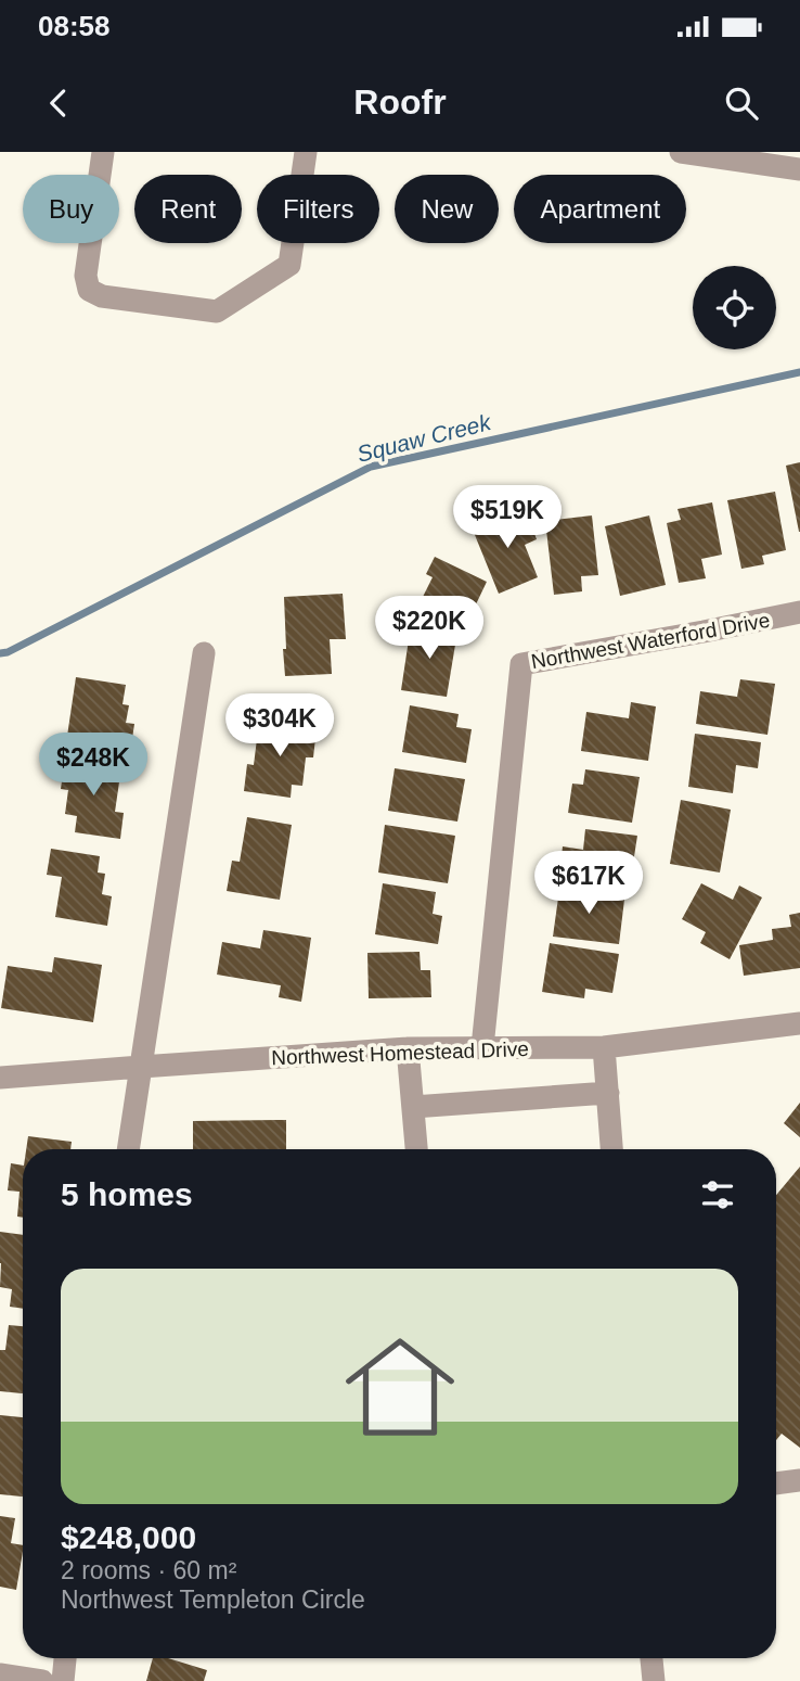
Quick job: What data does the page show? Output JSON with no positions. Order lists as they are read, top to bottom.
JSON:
{
  "streets": {
    "street": ["Northwest Waterford Drive", "Northwest Homestead Drive"]
  },
  "crossings": [
    ["Northwest Waterford Drive", "Northwest Homestead Drive"]
  ],
  "water": ["Squaw Creek"],
  "page": {
    "status": "08:58",
    "header": "Roofr",
    "chip": [
      "Buy",
      "Rent",
      "Filters",
      "New",
      "Apartment"
    ],
    "price": [
      "$519K",
      "$220K",
      "$304K",
      "$248K",
      "$617K"
    ],
    "heading": "5 homes",
    "list": [
      {
        "name": "$248,000",
        "note": "2 rooms · 60 m² · Northwest Templeton Circle"
      }
    ]
  }
}
